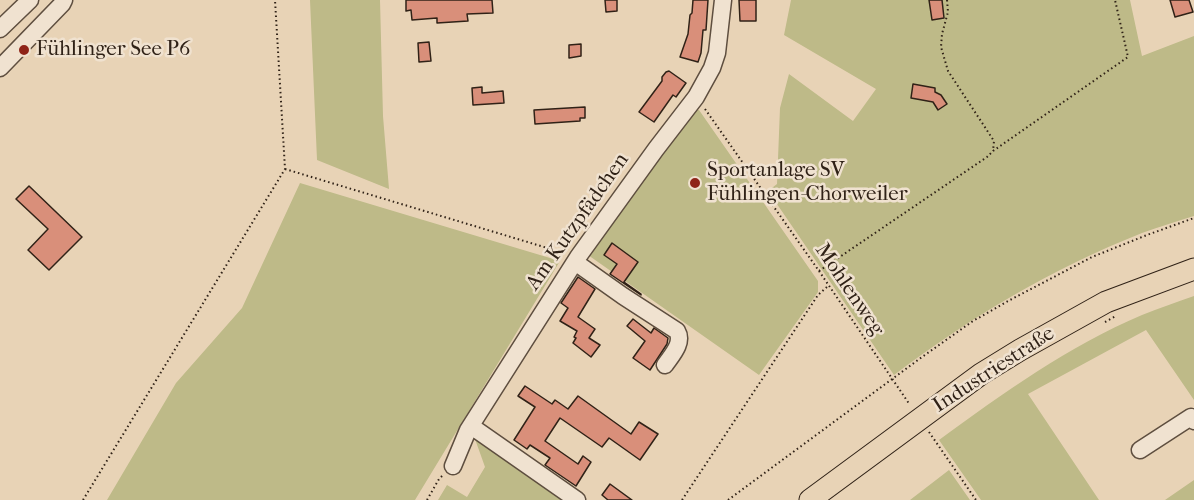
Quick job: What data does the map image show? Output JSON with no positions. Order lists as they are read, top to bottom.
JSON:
{
  "streets": {
    "main road": ["Industriestraße"],
    "street": ["Am Kutzpfädchen"],
    "path": ["Mohlenweg"]
  },
  "crossings": [
    ["Am Kutzpfädchen", "Mohlenweg"],
    ["Mohlenweg", "Industriestraße"]
  ],
  "places": ["Fühlinger See P6", "Sportanlage SV Fühlingen-Chorweiler"]
}
